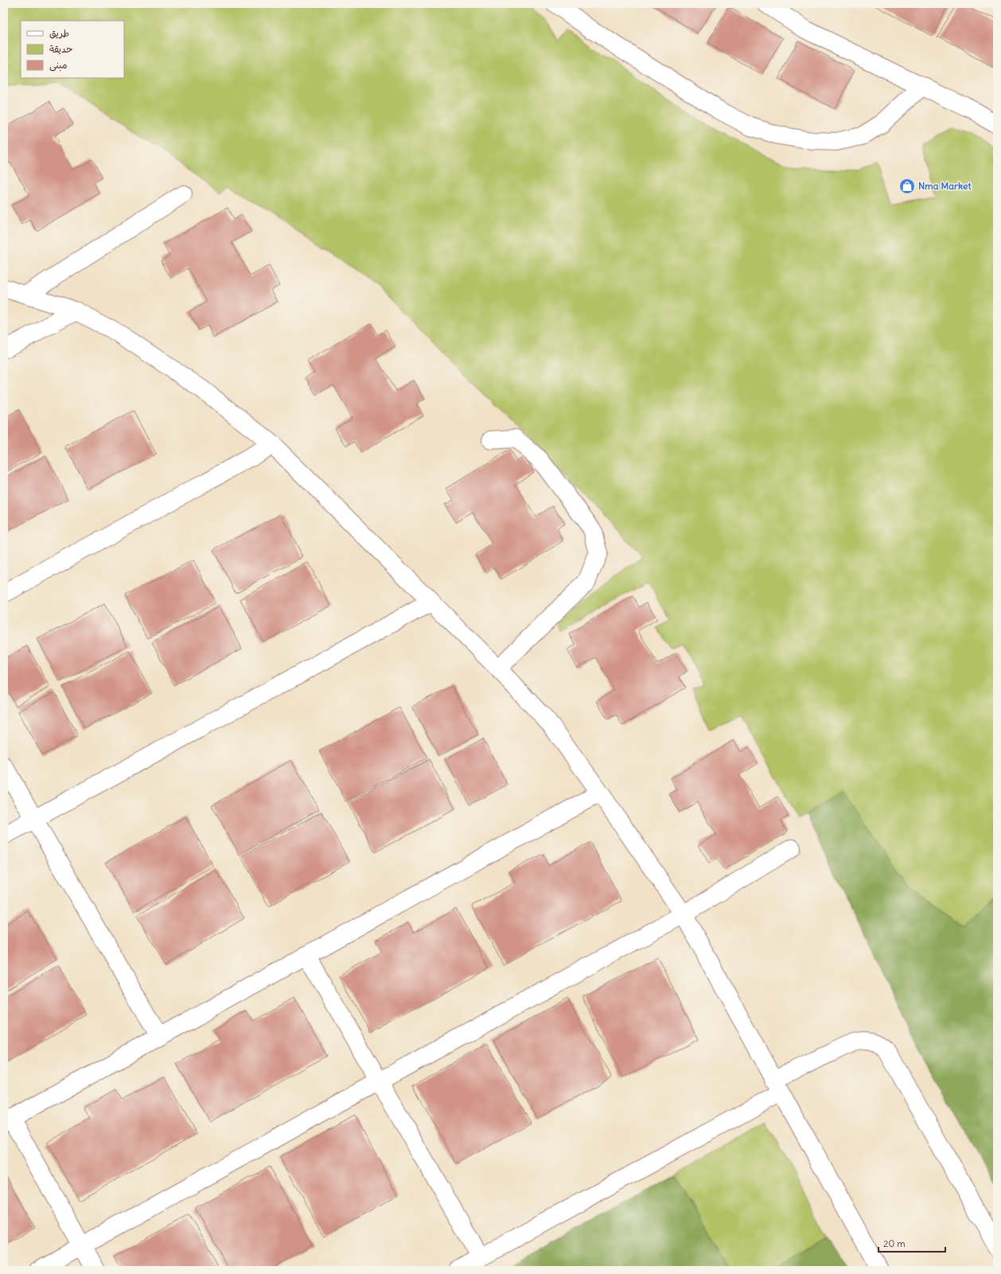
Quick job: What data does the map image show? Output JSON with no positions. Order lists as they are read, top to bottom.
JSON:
{
  "places": {
    "shop": ["Nma Market"]
  },
  "legend": ["طريق", "حديقة", "مبنى"],
  "scale_bar": "20 m"
}
